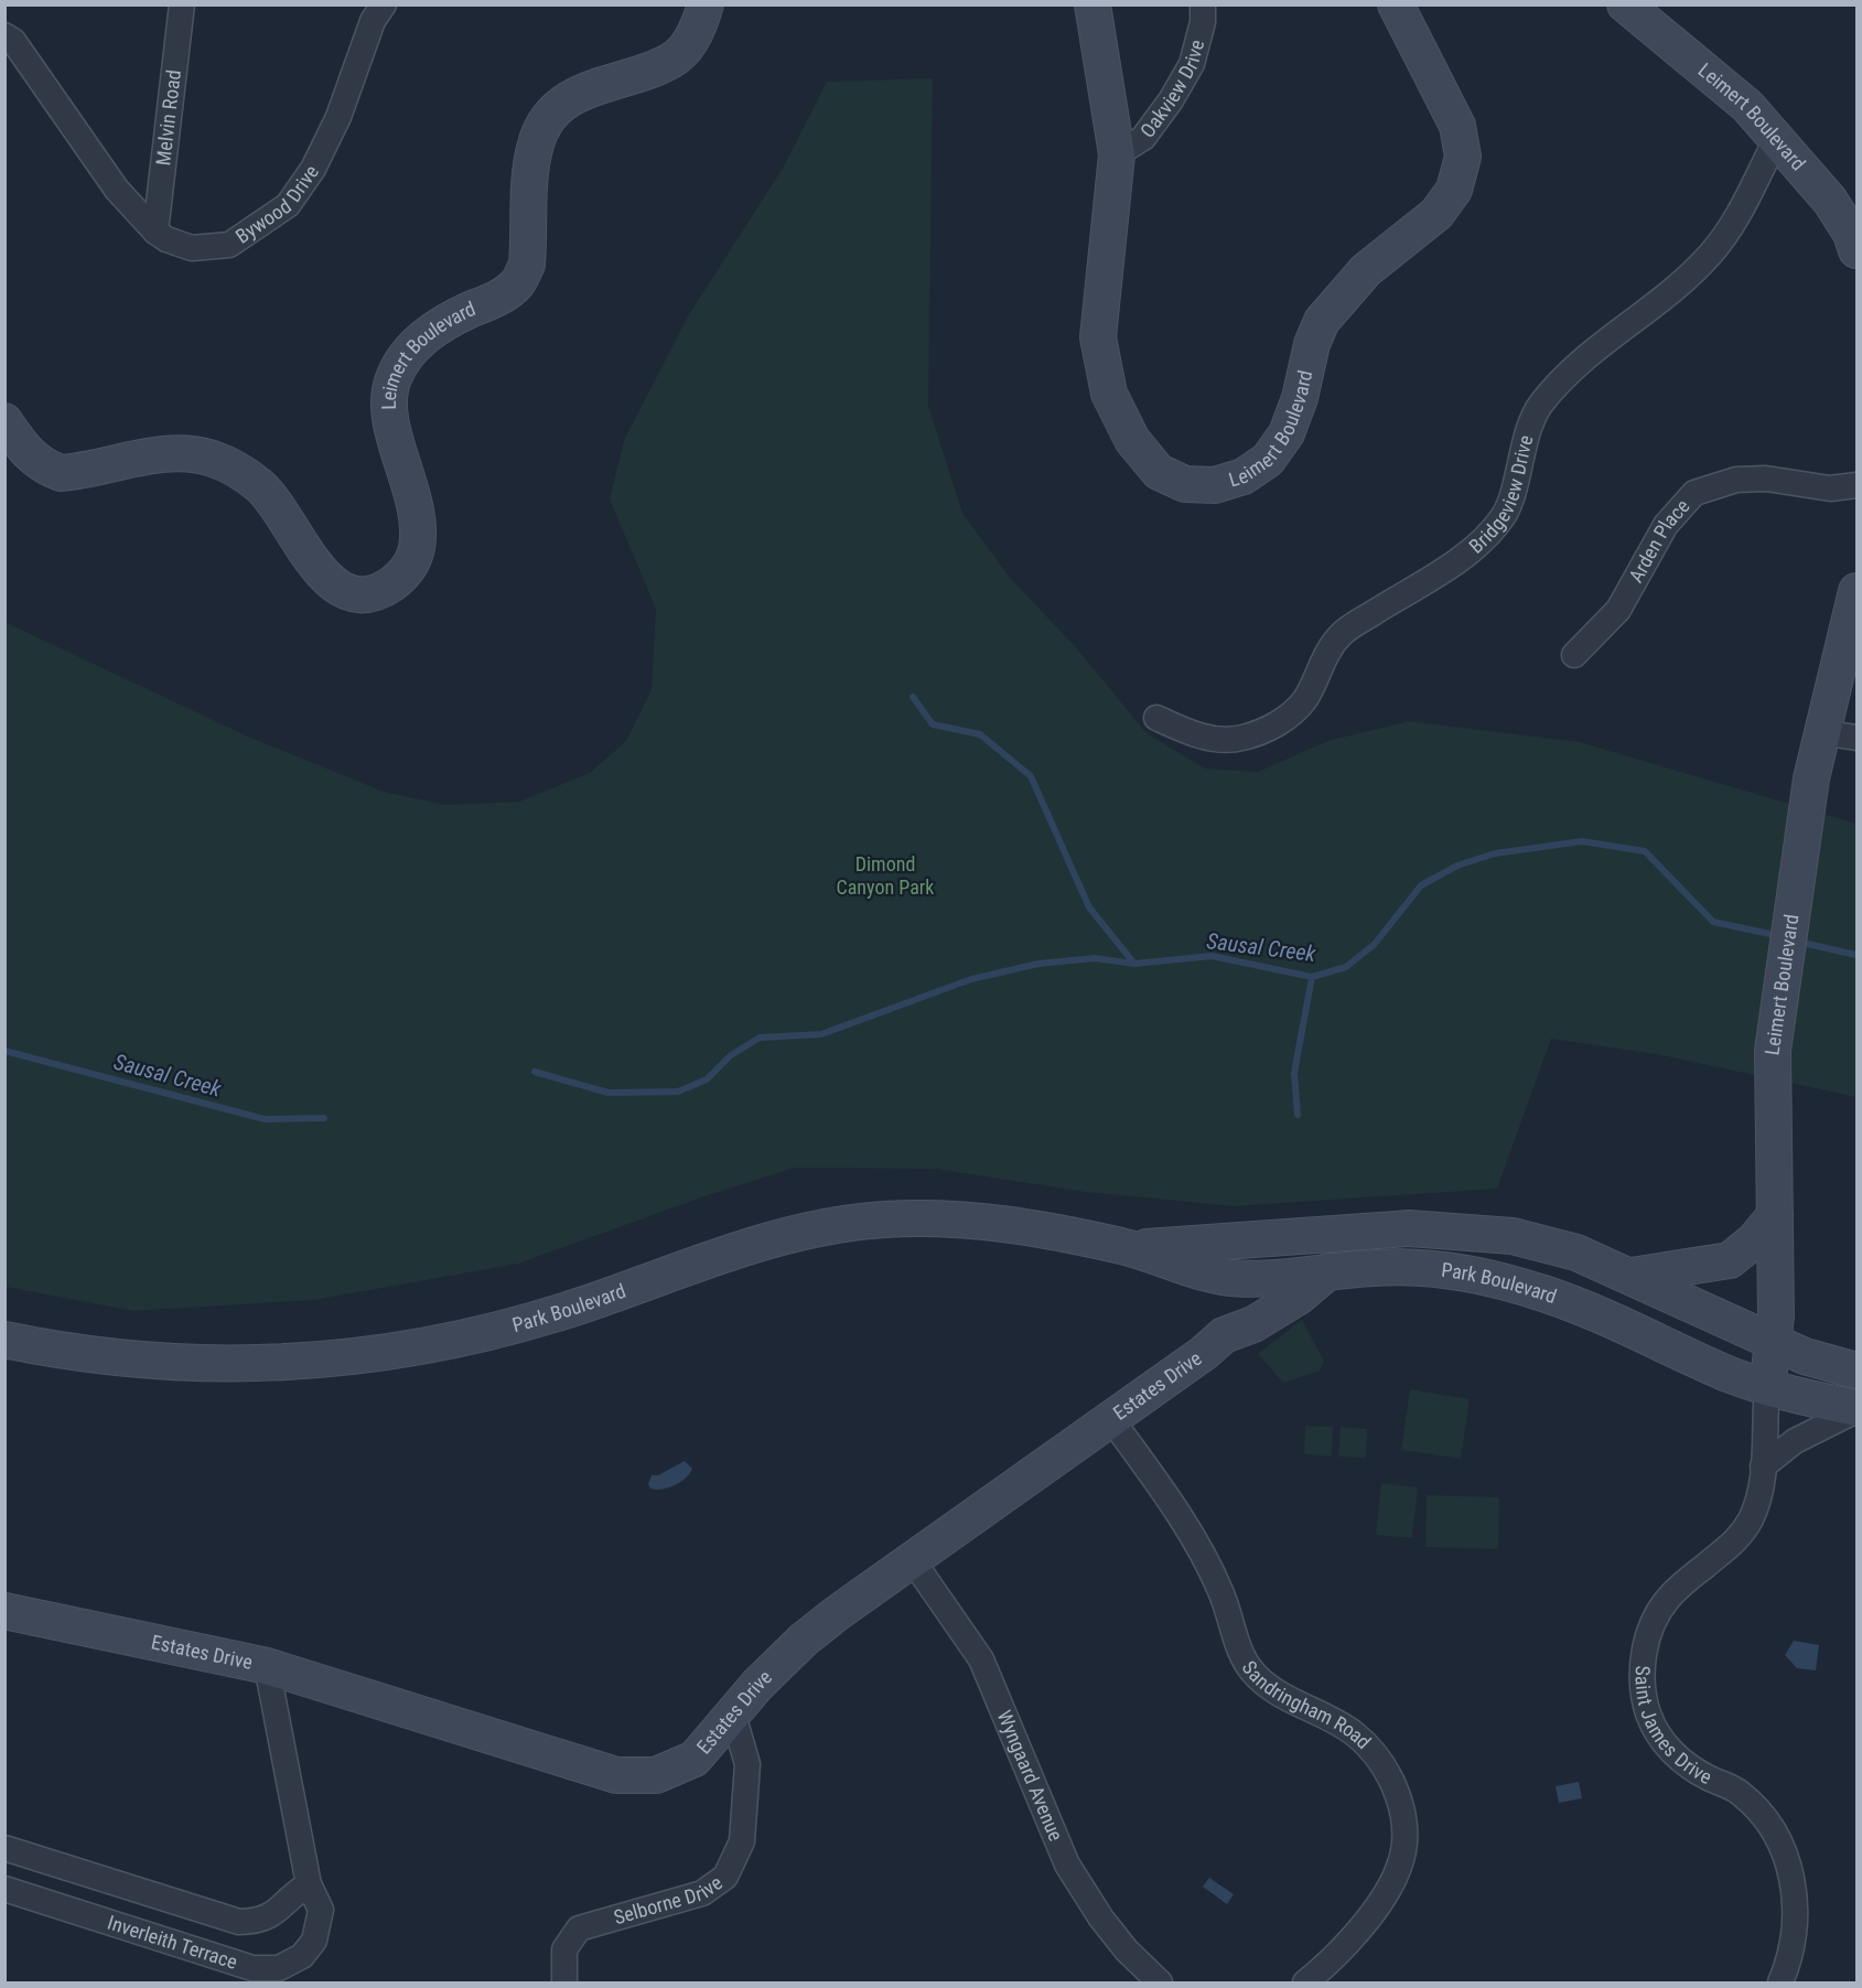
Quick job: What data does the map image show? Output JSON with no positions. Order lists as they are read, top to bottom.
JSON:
{
  "streets": {
    "street": [
      "Oakview Drive",
      "Melvin Road",
      "Leimert Boulevard",
      "Bywood Drive",
      "Bridgeview Drive",
      "Arden Place",
      "Park Boulevard",
      "Estates Drive",
      "Sandringham Road",
      "Saint James Drive",
      "Wyngaard Avenue",
      "Selborne Drive",
      "Inverleith Terrace"
    ]
  },
  "crossings": [
    ["Oakview Drive", "Leimert Boulevard"],
    ["Melvin Road", "Bywood Drive"],
    ["Leimert Boulevard", "Bridgeview Drive"],
    ["Leimert Boulevard", "Park Boulevard"],
    ["Leimert Boulevard", "Saint James Drive"],
    ["Park Boulevard", "Estates Drive"],
    ["Park Boulevard", "Saint James Drive"],
    ["Estates Drive", "Sandringham Road"],
    ["Estates Drive", "Wyngaard Avenue"],
    ["Estates Drive", "Selborne Drive"],
    ["Estates Drive", "Inverleith Terrace"]
  ],
  "water": ["Sausal Creek"],
  "parks": ["Dimond Canyon Park"]
}
